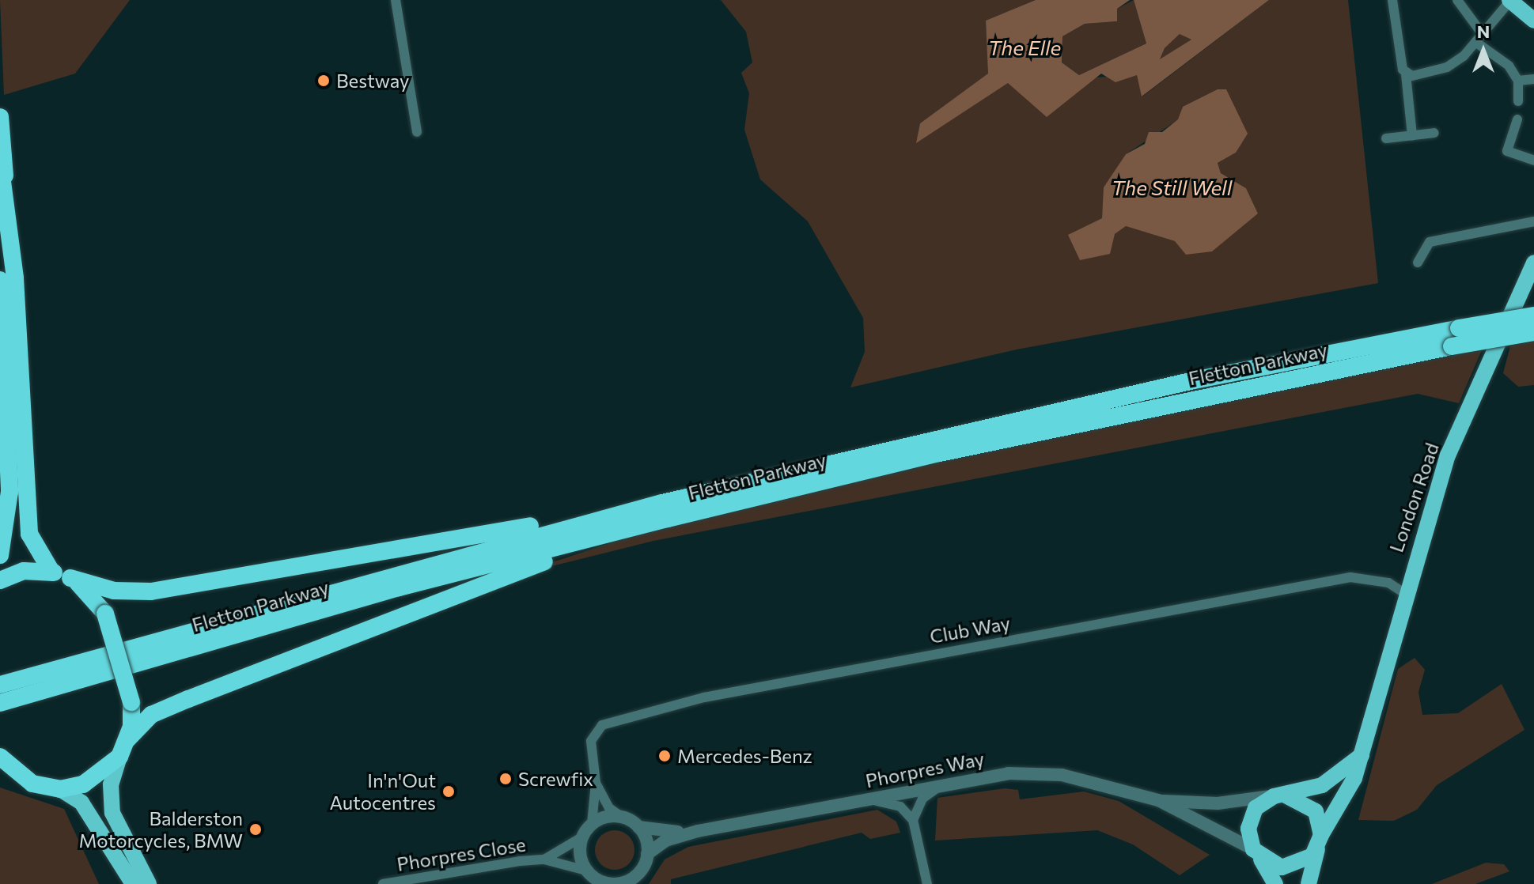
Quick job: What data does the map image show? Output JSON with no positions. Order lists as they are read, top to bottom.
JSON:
{
  "streets": {
    "highway": ["Fletton Parkway"],
    "main road": ["London Road"],
    "street": ["Club Way", "Phorpres Way", "Phorpres Close"]
  },
  "crossings": [
    ["London Road", "Club Way"],
    ["London Road", "Phorpres Way"],
    ["Club Way", "Phorpres Way"],
    ["Club Way", "Phorpres Close"],
    ["Phorpres Way", "Phorpres Close"]
  ],
  "water": ["The Elle", "The Still Well"],
  "places": [
    "Bestway",
    "Mercedes-Benz",
    "Screwfix",
    "In'n'Out Autocentres",
    "Balderston Motorcycles, BMW"
  ],
  "north": "top"
}
